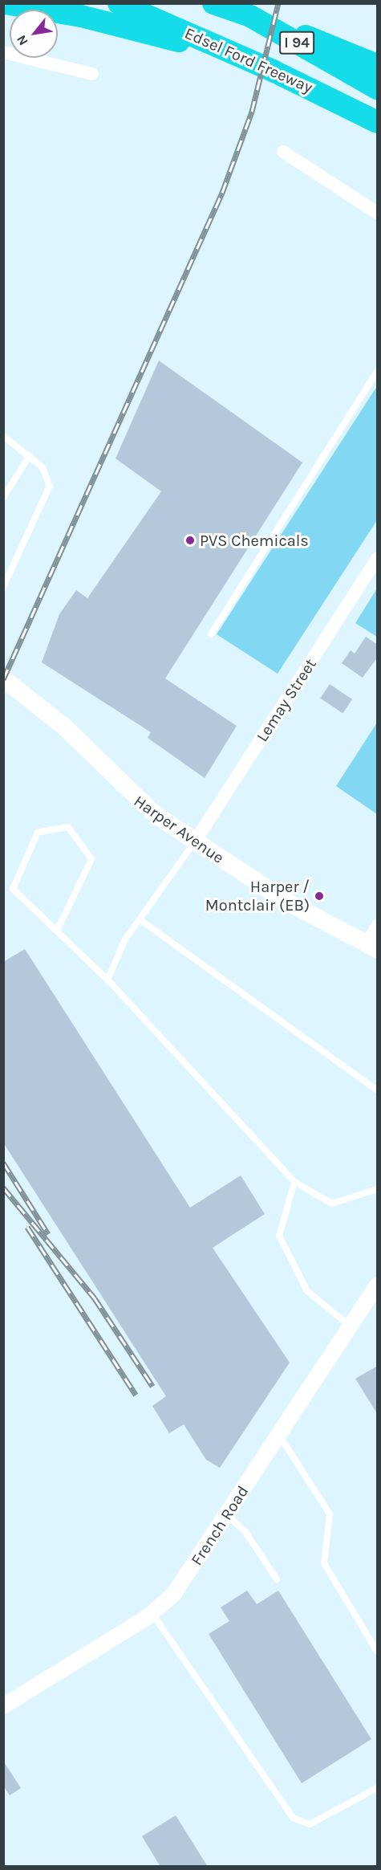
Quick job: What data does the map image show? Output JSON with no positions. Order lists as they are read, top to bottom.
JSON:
{
  "streets": {
    "highway": ["I 94", "Edsel Ford Freeway"],
    "main road": ["Harper Avenue"],
    "street": ["Lemay Street", "French Road"]
  },
  "crossings": [
    ["Lemay Street", "Harper Avenue"]
  ],
  "places": ["PVS Chemicals", "Harper / Montclair (EB)"],
  "north": "bottom left"
}
